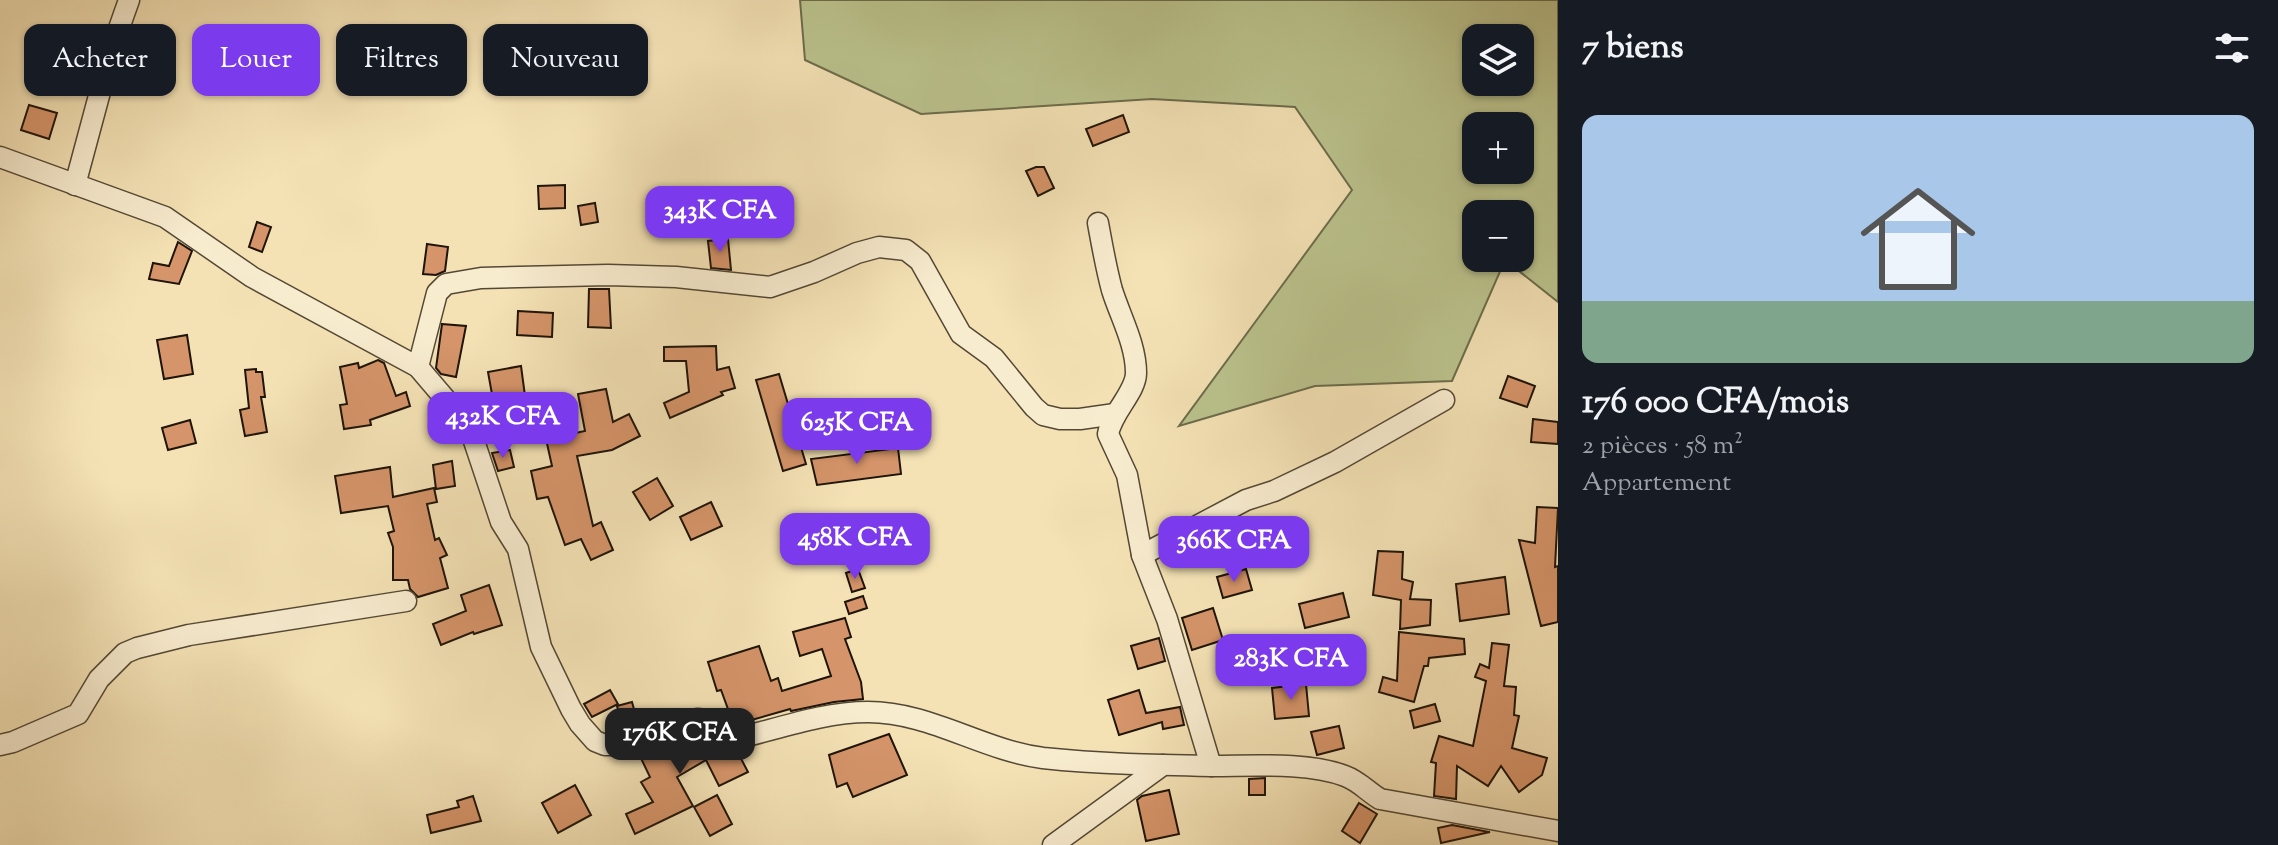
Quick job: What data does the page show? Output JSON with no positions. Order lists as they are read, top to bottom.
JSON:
{
  "page": {
    "heading": "7 biens",
    "map_buttons": ["+", "−"],
    "chip": [
      "Acheter",
      "Louer",
      "Filtres",
      "Nouveau"
    ],
    "list": [
      {
        "name": "176 000 CFA/mois",
        "note": "2 pièces · 58 m² · Appartement"
      }
    ],
    "price": [
      "343K CFA",
      "432K CFA",
      "625K CFA",
      "458K CFA",
      "366K CFA",
      "283K CFA",
      "176K CFA"
    ]
  }
}
